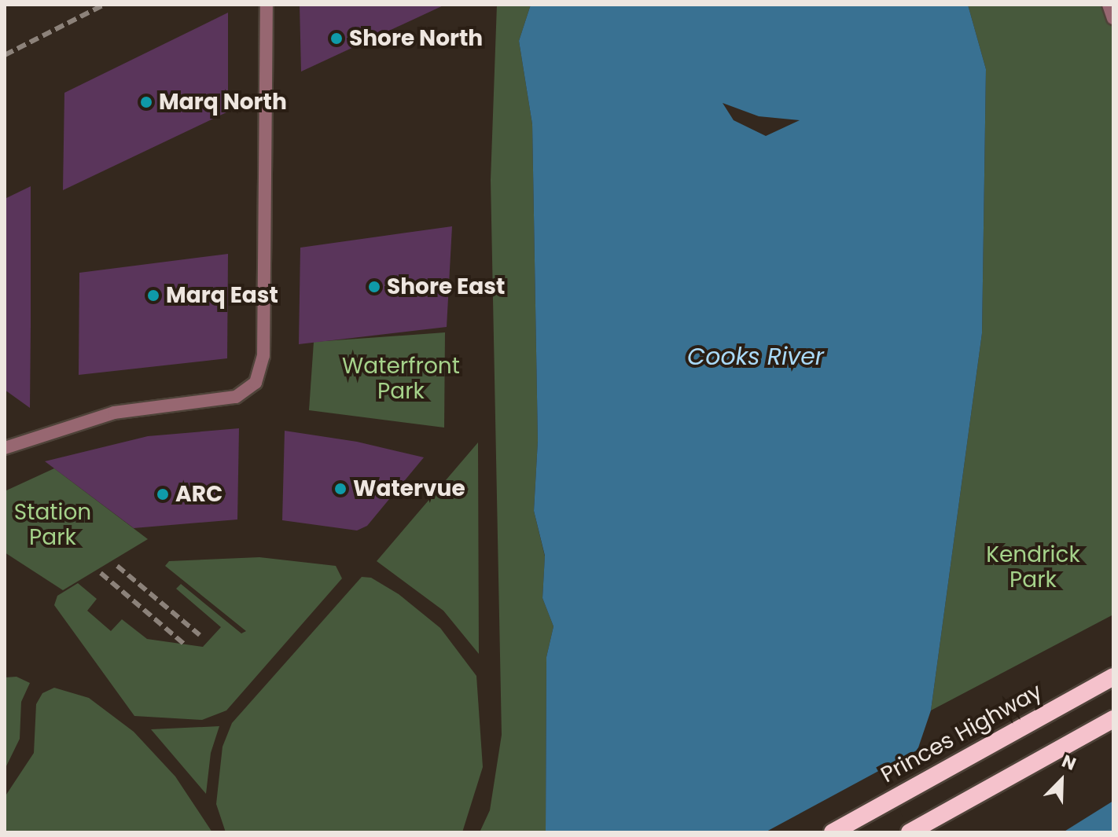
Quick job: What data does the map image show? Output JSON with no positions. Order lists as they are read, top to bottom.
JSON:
{
  "streets": {
    "highway": ["Princes Highway"]
  },
  "water": ["Cooks River"],
  "parks": ["Waterfront Park", "Station Park", "Kendrick Park"],
  "places": [
    "Shore North",
    "Marq North",
    "Shore East",
    "Marq East",
    "Watervue",
    "ARC"
  ],
  "north": "top right"
}
